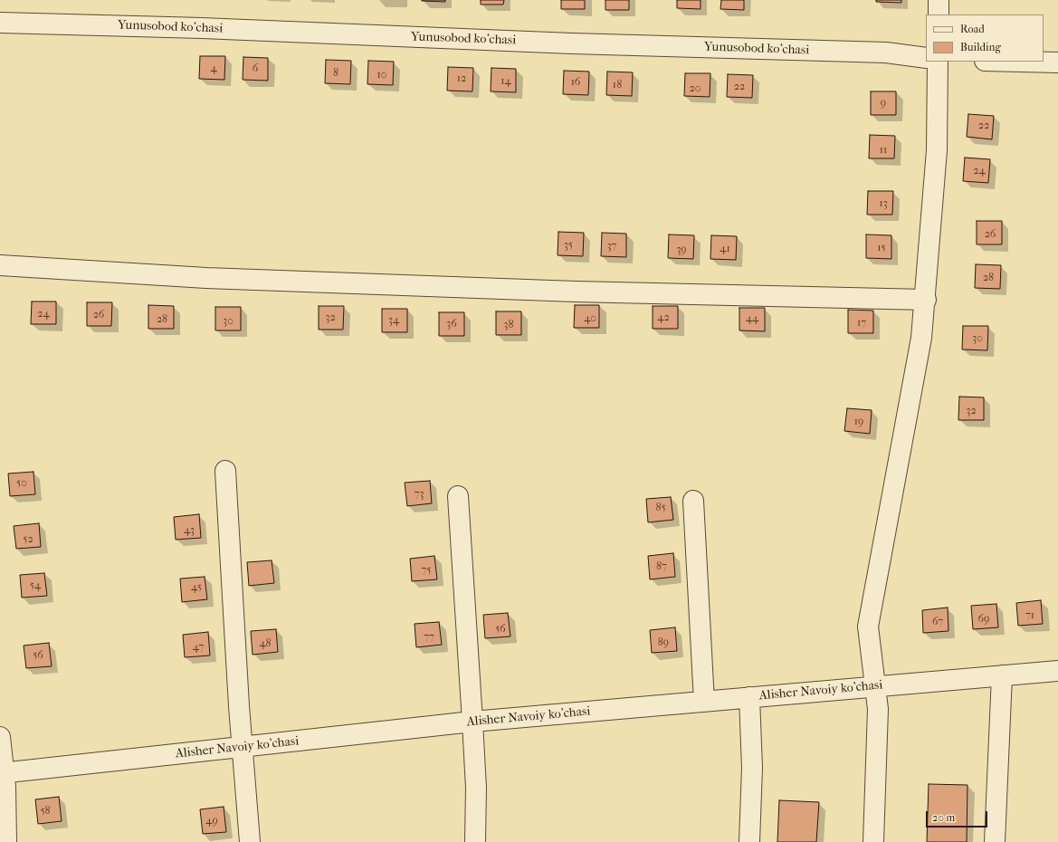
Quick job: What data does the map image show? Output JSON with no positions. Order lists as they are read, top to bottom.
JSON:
{
  "streets": {
    "street": ["Yunusobod ko'chasi", "Alisher Navoiy ko'chasi"]
  },
  "house_numbers": [
    "4",
    "6",
    "8",
    "10",
    "12",
    "14",
    "16",
    "18",
    "22",
    "20",
    "9",
    "22",
    "11",
    "24",
    "13",
    "26",
    "35",
    "37",
    "15",
    "41",
    "39",
    "28",
    "24",
    "26",
    "32",
    "42",
    "40",
    "44",
    "28",
    "34",
    "30",
    "17",
    "36",
    "38",
    "30",
    "32",
    "19",
    "50",
    "73",
    "85",
    "43",
    "52",
    "87",
    "75",
    "54",
    "45",
    "71",
    "69",
    "67",
    "56",
    "77",
    "89",
    "48",
    "47",
    "56",
    "58",
    "49"
  ],
  "legend": ["Road", "Building"],
  "scale_bar": "20 m"
}
